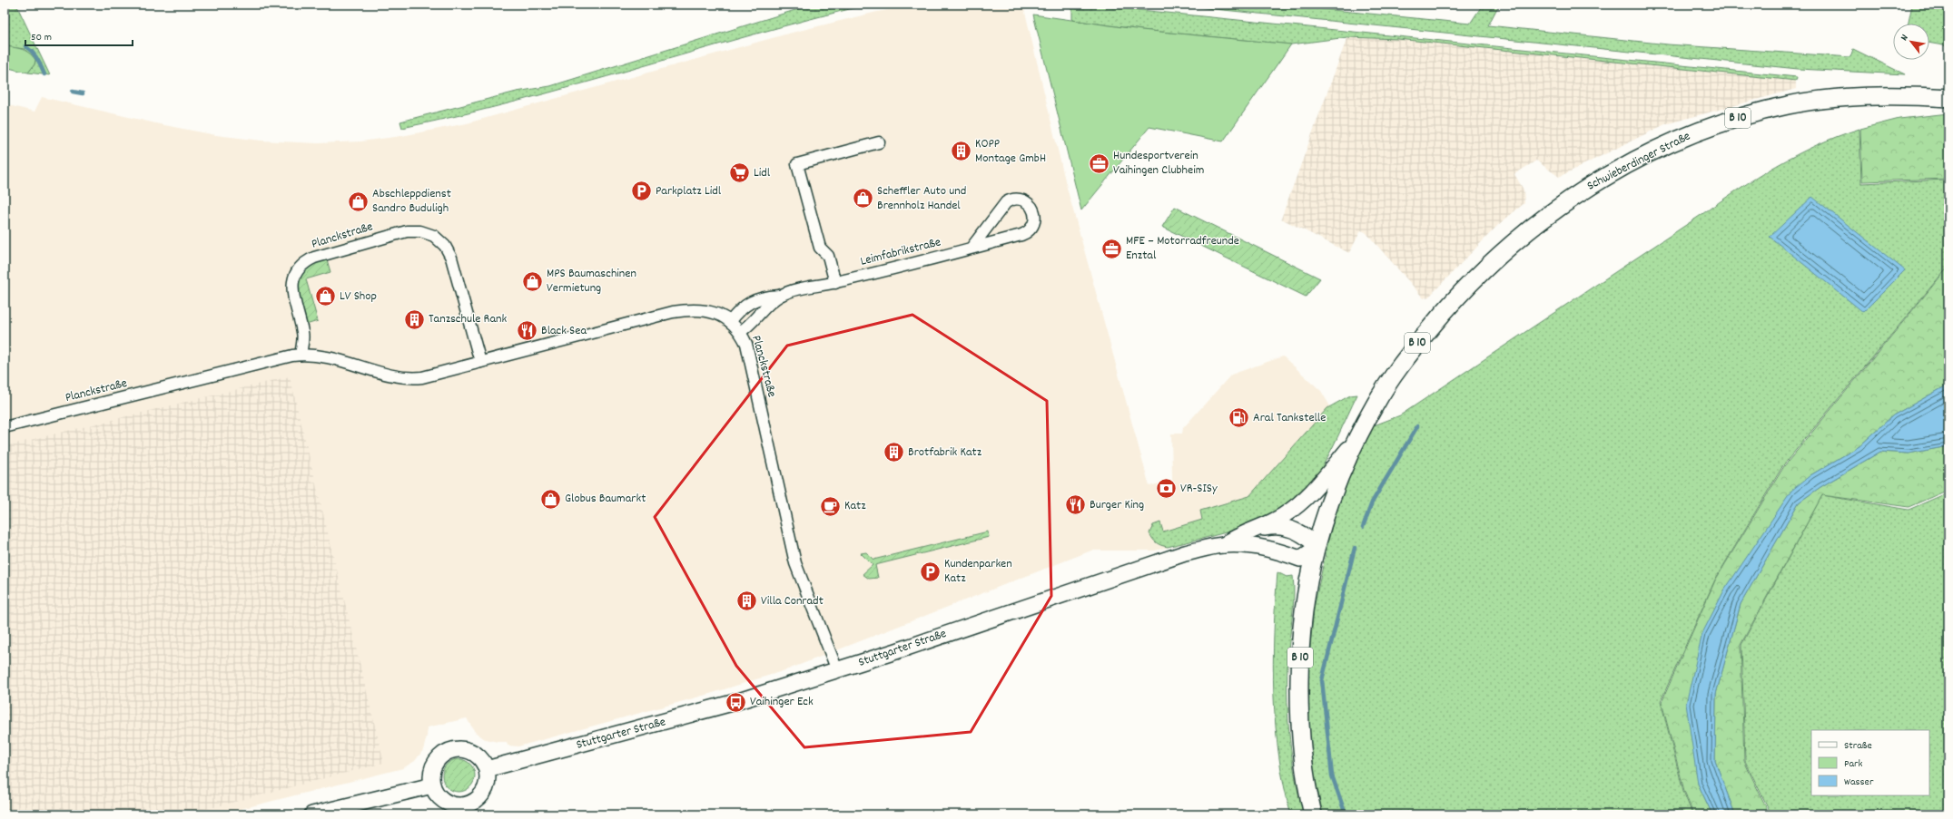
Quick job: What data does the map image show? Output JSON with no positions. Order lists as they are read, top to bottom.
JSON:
{
  "streets": {
    "main road": ["B 10", "Schwieberdinger Straße"],
    "street": ["Planckstraße", "Leimfabrikstraße", "Stuttgarter Straße"]
  },
  "crossings": [
    ["B 10", "Schwieberdinger Straße"],
    ["B 10", "Stuttgarter Straße"],
    ["Planckstraße", "Leimfabrikstraße"],
    ["Planckstraße", "Stuttgarter Straße"]
  ],
  "places": {
    "building": [
      "KOPP Montage GmbH",
      "Tanzschule Rank",
      "Brotfabrik Katz",
      "Villa Conradt"
    ],
    "office": ["Hundesportverein Vaihingen Clubheim", "MFE – Motorradfreunde Enztal"],
    "supermarket": ["Lidl"],
    "parking": ["Parkplatz Lidl", "Kundenparken Katz"],
    "shop": [
      "Scheffler Auto und Brennholz Handel",
      "Abschleppdienst Sandro Buduligh",
      "MPS Baumaschinen Vermietung",
      "LV Shop",
      "Globus Baumarkt"
    ],
    "restaurant": ["Black Sea", "Burger King"],
    "fuel station": ["Aral Tankstelle"],
    "bank": ["VR-SISy"],
    "cafe": ["Katz"],
    "bus stop": ["Vaihinger Eck"]
  },
  "legend": ["Straße", "Park", "Wasser"],
  "scale_bar": "50 m",
  "north": "top left"
}
